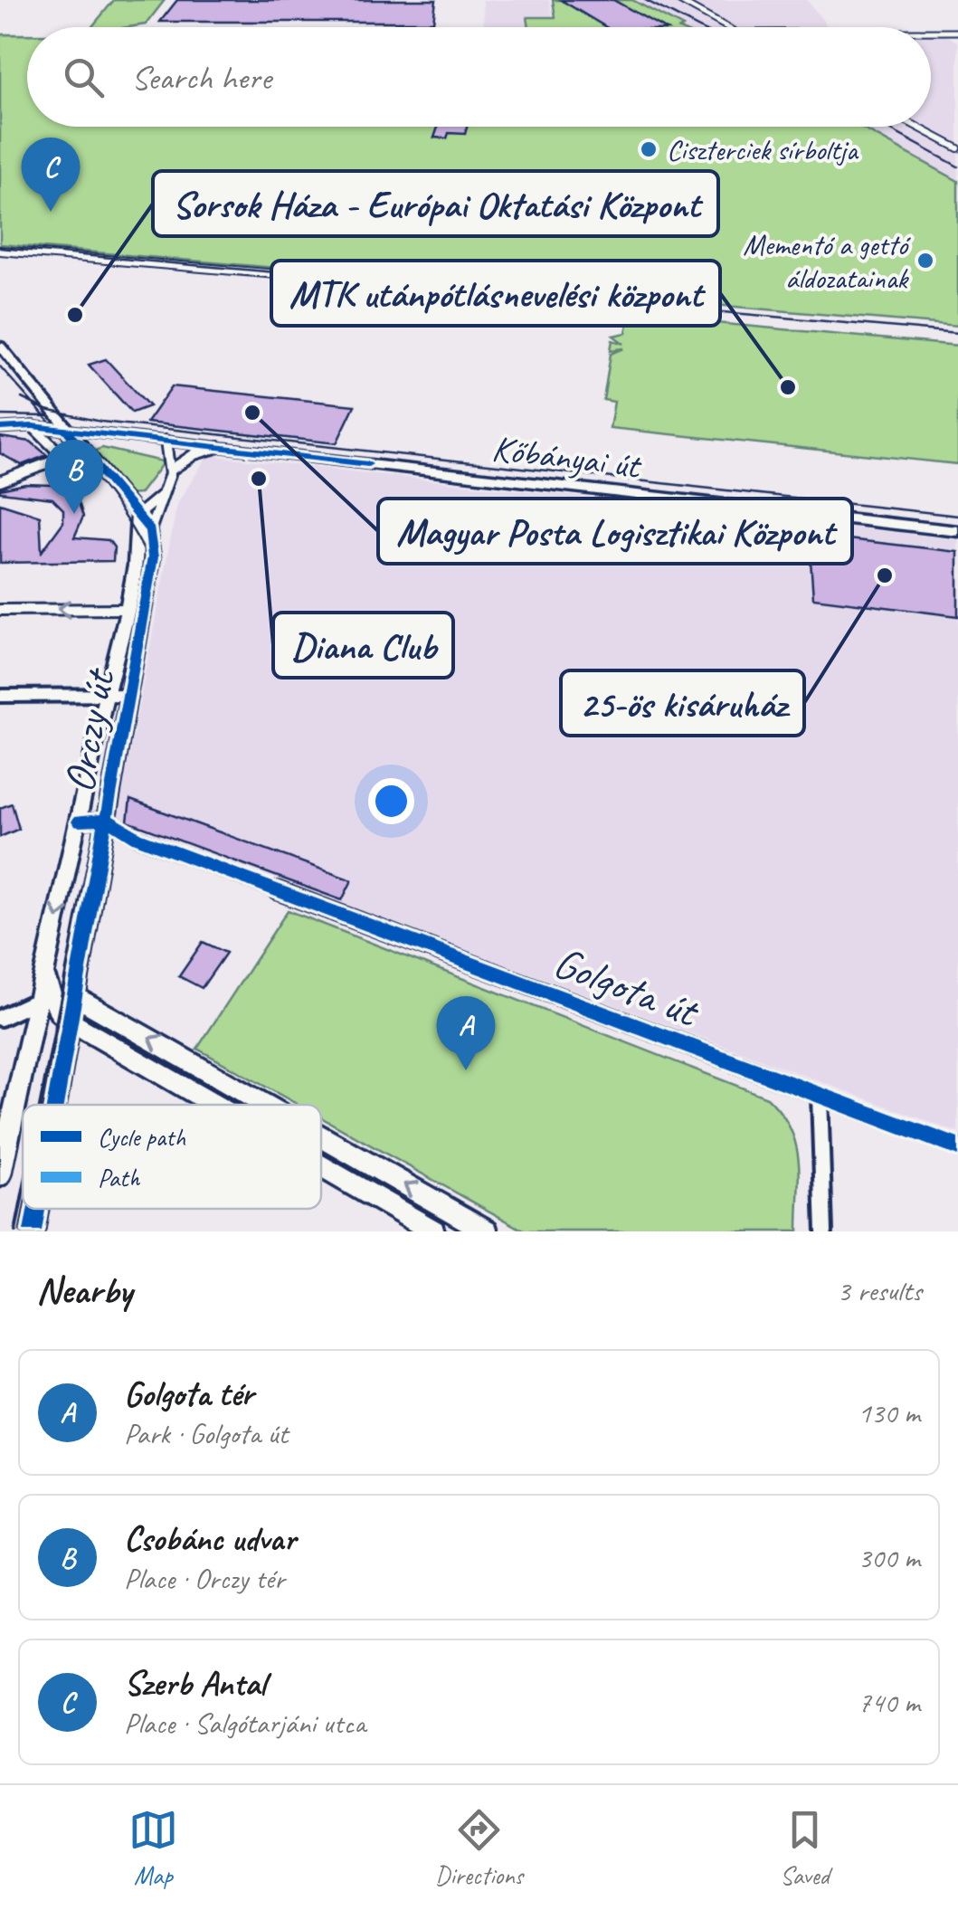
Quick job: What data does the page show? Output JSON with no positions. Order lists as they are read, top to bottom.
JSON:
{
  "streets": {
    "street": ["Kőbányai út", "Orczy út", "Golgota út"]
  },
  "crossings": [
    ["Orczy út", "Golgota út"]
  ],
  "places": [
    "Ciszterciek sírboltja",
    "Mementó a gettó áldozatainak",
    "Sorsok Háza - Európai Oktatási Központ",
    "MTK utánpótlásnevelési központ",
    "Magyar Posta Logisztikai Központ",
    "Diana Club",
    "25-ös kisáruház"
  ],
  "legend": ["Cycle path", "Path"],
  "page": {
    "search": "Search here",
    "pins": ["C", "B", "A"],
    "heading": ["Nearby", "3 results"],
    "list": [
      {
        "mark": "A",
        "name": "Golgota tér",
        "note": "Park · Golgota út",
        "value": "130 m"
      },
      {
        "mark": "B",
        "name": "Csobánc udvar",
        "note": "Place · Orczy tér",
        "value": "300 m"
      },
      {
        "mark": "C",
        "name": "Szerb Antal",
        "note": "Place · Salgótarjáni utca",
        "value": "740 m"
      }
    ],
    "nav": ["Map", "Directions", "Saved"]
  }
}
